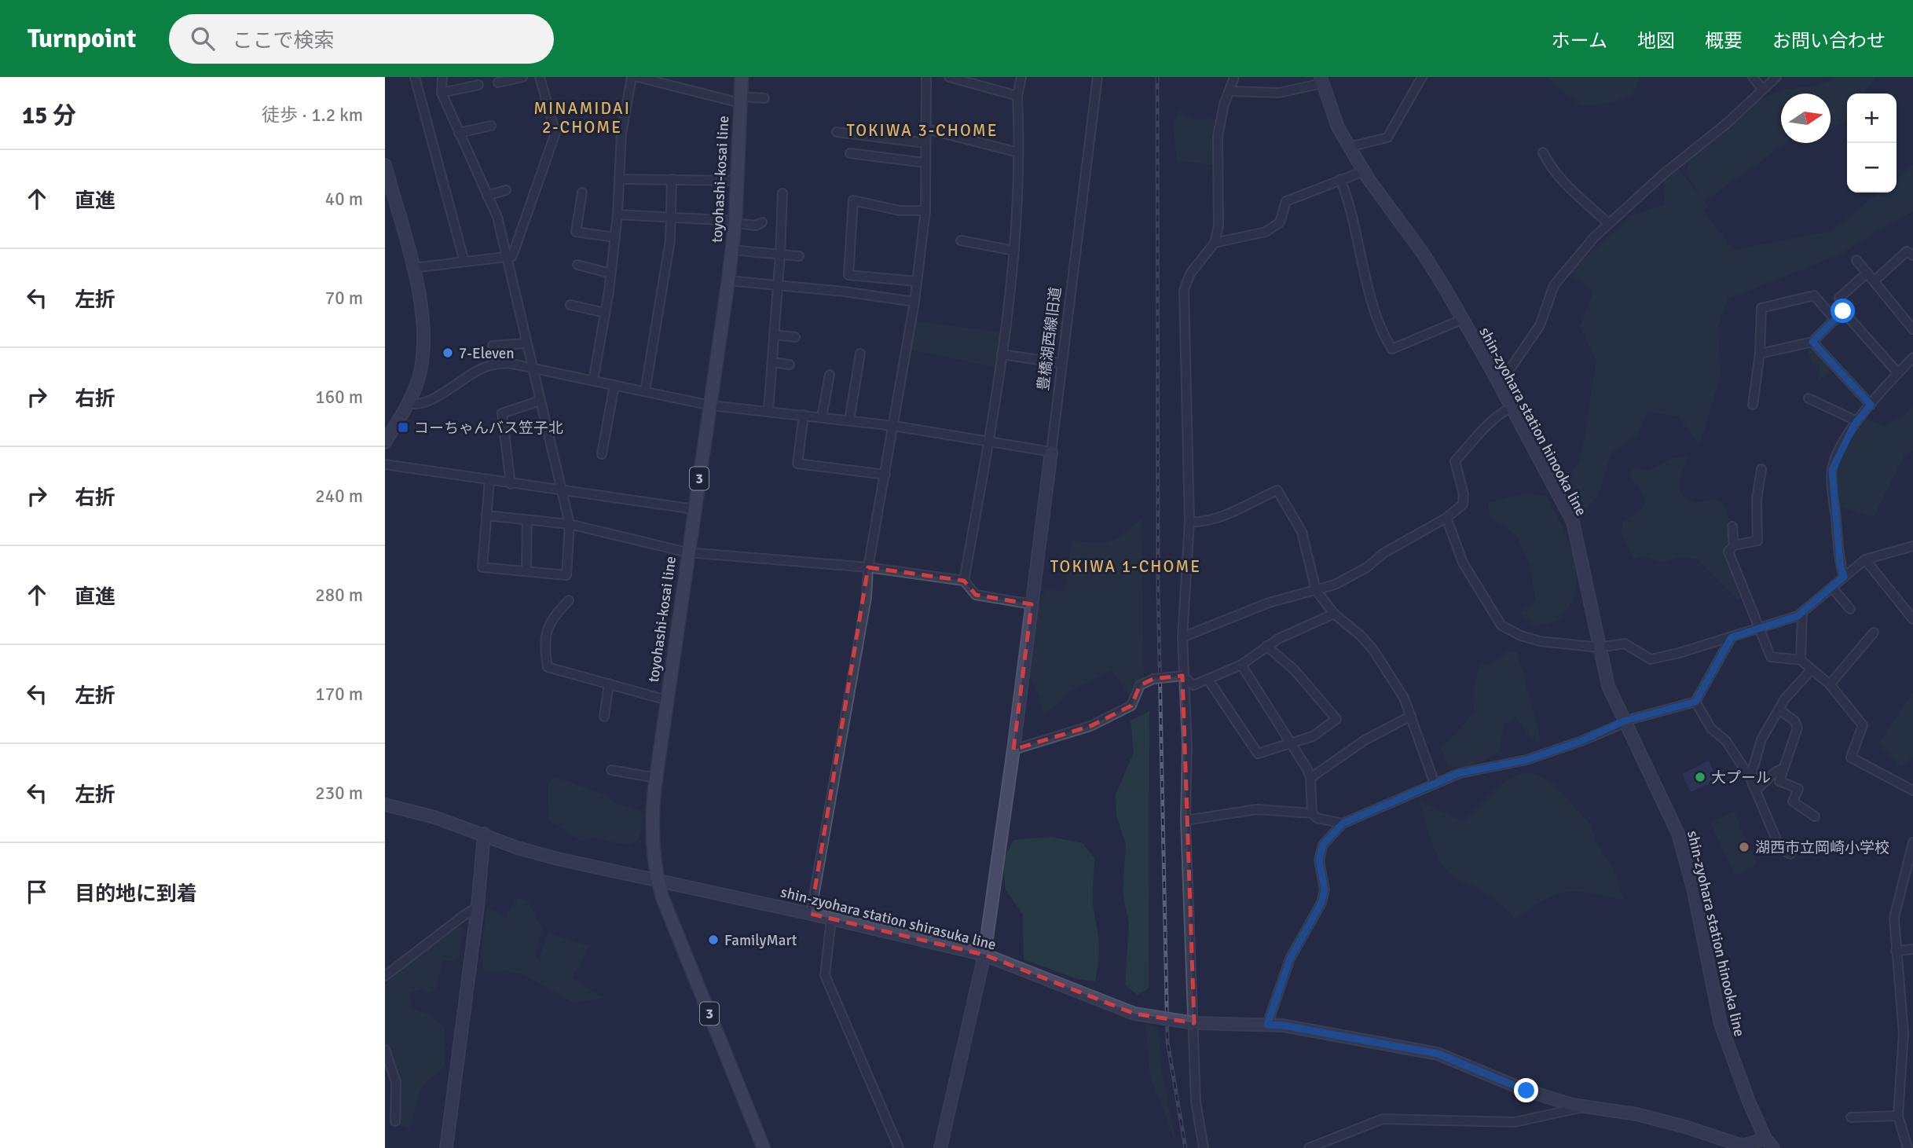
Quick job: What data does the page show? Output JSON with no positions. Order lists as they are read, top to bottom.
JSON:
{
  "streets": {
    "main road": [
      "toyohashi-kosai line",
      "豊橋湖西線旧道",
      "shin-zyohara station hinooka line",
      "3",
      "shin-zyohara station shirasuka line"
    ]
  },
  "crossings": [
    ["toyohashi-kosai line", "shin-zyohara station shirasuka line"],
    ["豊橋湖西線旧道", "shin-zyohara station shirasuka line"],
    ["shin-zyohara station hinooka line", "shin-zyohara station shirasuka line"]
  ],
  "districts": ["MINAMIDAI 2-CHOME", "TOKIWA 3-CHOME", "TOKIWA 1-CHOME"],
  "places": {
    "other": [
      "7-Eleven",
      "大プール",
      "湖西市立岡崎小学校",
      "FamilyMart"
    ],
    "transit": ["コーちゃんバス笠子北"]
  },
  "north": "right",
  "page": {
    "header": "Turnpoint",
    "search": "ここで検索",
    "nav": [
      "ホーム",
      "地図",
      "概要",
      "お問い合わせ"
    ],
    "heading": ["15 分", "徒歩 · 1.2 km"],
    "map_buttons": ["+", "−"],
    "list": [
      ["直進", "40 m"],
      ["左折", "70 m"],
      ["右折", "160 m"],
      ["右折", "240 m"],
      ["直進", "280 m"],
      ["左折", "170 m"],
      ["左折", "230 m"],
      "目的地に到着"
    ]
  }
}
